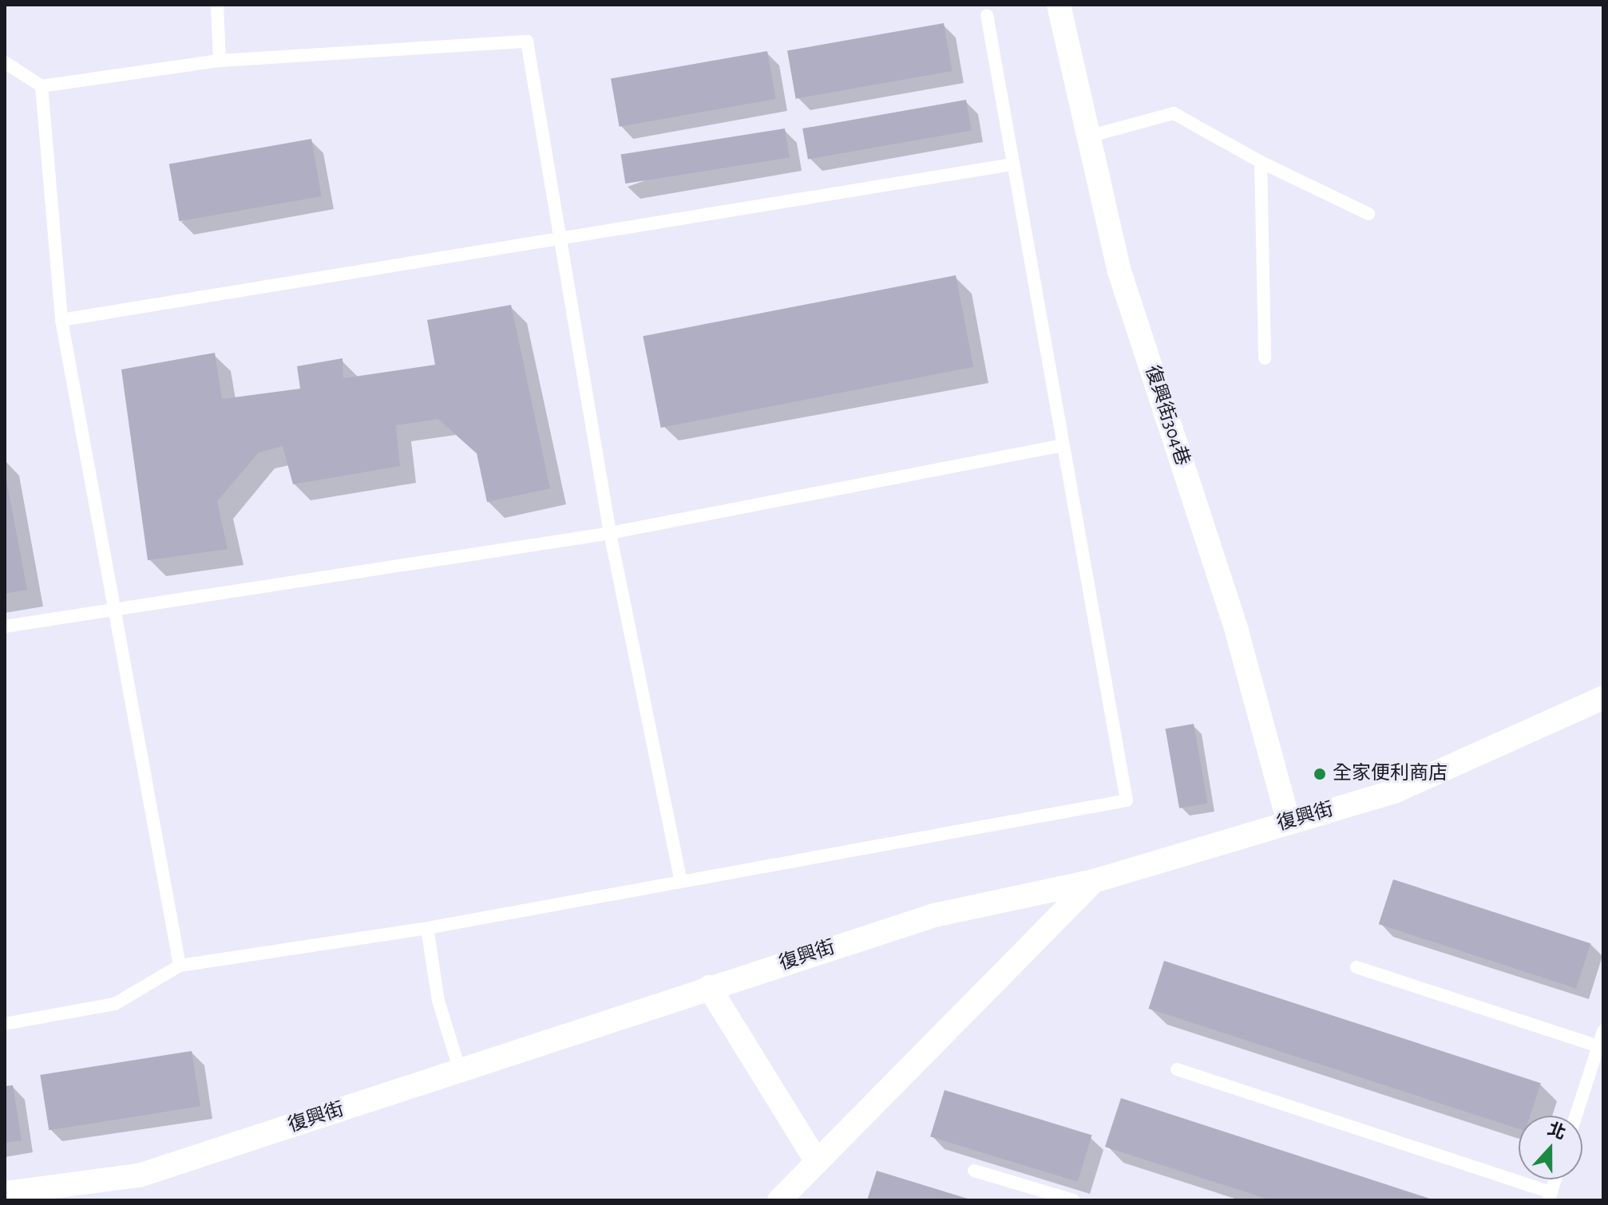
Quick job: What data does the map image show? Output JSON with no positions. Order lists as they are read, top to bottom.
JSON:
{
  "streets": {
    "street": ["復興街304巷", "復興街"]
  },
  "crossings": [
    ["復興街304巷", "復興街"]
  ],
  "places": ["全家便利商店"],
  "north": "top"
}
